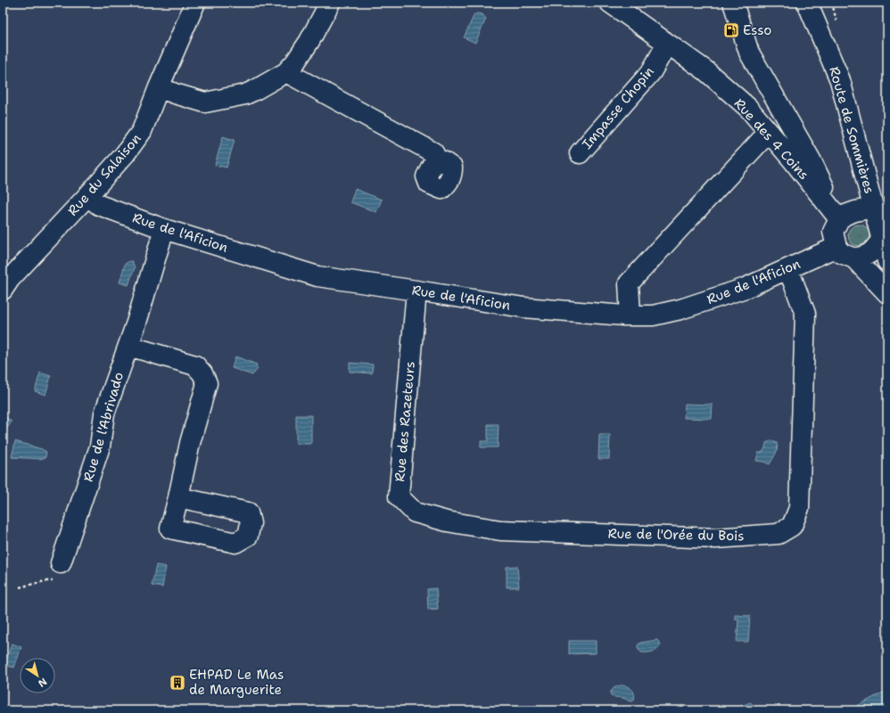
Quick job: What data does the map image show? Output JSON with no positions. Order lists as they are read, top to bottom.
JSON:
{
  "streets": {
    "street": [
      "Impasse Chopin",
      "Route de Sommières",
      "Rue des 4 Coins",
      "Rue du Salaison",
      "Rue de l'Aficion",
      "Rue des Razeteurs",
      "Rue de l'Abrivado",
      "Rue de l'Orée du Bois"
    ]
  },
  "crossings": [
    ["Impasse Chopin", "Rue des 4 Coins"],
    ["Route de Sommières", "Rue des 4 Coins"],
    ["Route de Sommières", "Rue de l'Aficion"],
    ["Rue des 4 Coins", "Rue de l'Aficion"],
    ["Rue du Salaison", "Rue de l'Aficion"],
    ["Rue de l'Aficion", "Rue des Razeteurs"],
    ["Rue de l'Aficion", "Rue de l'Abrivado"],
    ["Rue de l'Aficion", "Rue de l'Orée du Bois"],
    ["Rue des Razeteurs", "Rue de l'Orée du Bois"]
  ],
  "places": {
    "fuel station": ["Esso"],
    "building": ["EHPAD Le Mas de Marguerite"]
  },
  "north": "bottom right"
}
